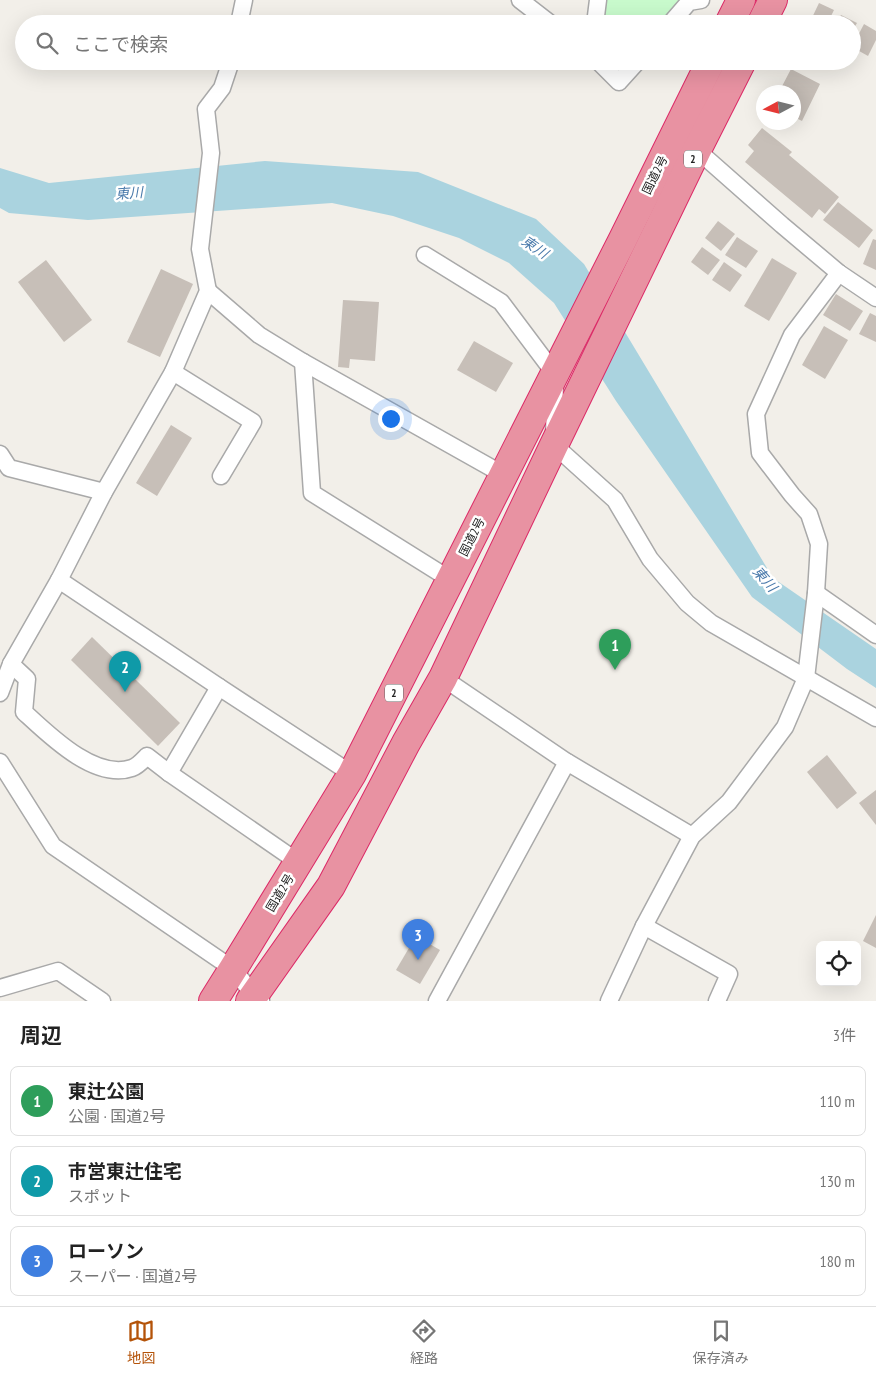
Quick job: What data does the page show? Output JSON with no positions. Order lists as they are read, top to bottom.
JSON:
{
  "streets": {
    "highway": ["2", "国道2号"]
  },
  "water": ["東川"],
  "north": "left",
  "page": {
    "search": "ここで検索",
    "pins": ["1", "2", "3"],
    "heading": ["周辺", "3件"],
    "list": [
      {
        "mark": "1",
        "name": "東辻公園",
        "note": "公園 · 国道2号",
        "value": "110 m"
      },
      {
        "mark": "2",
        "name": "市営東辻住宅",
        "note": "スポット",
        "value": "130 m"
      },
      {
        "mark": "3",
        "name": "ローソン",
        "note": "スーパー · 国道2号",
        "value": "180 m"
      }
    ],
    "nav": ["地図", "経路", "保存済み"]
  }
}
